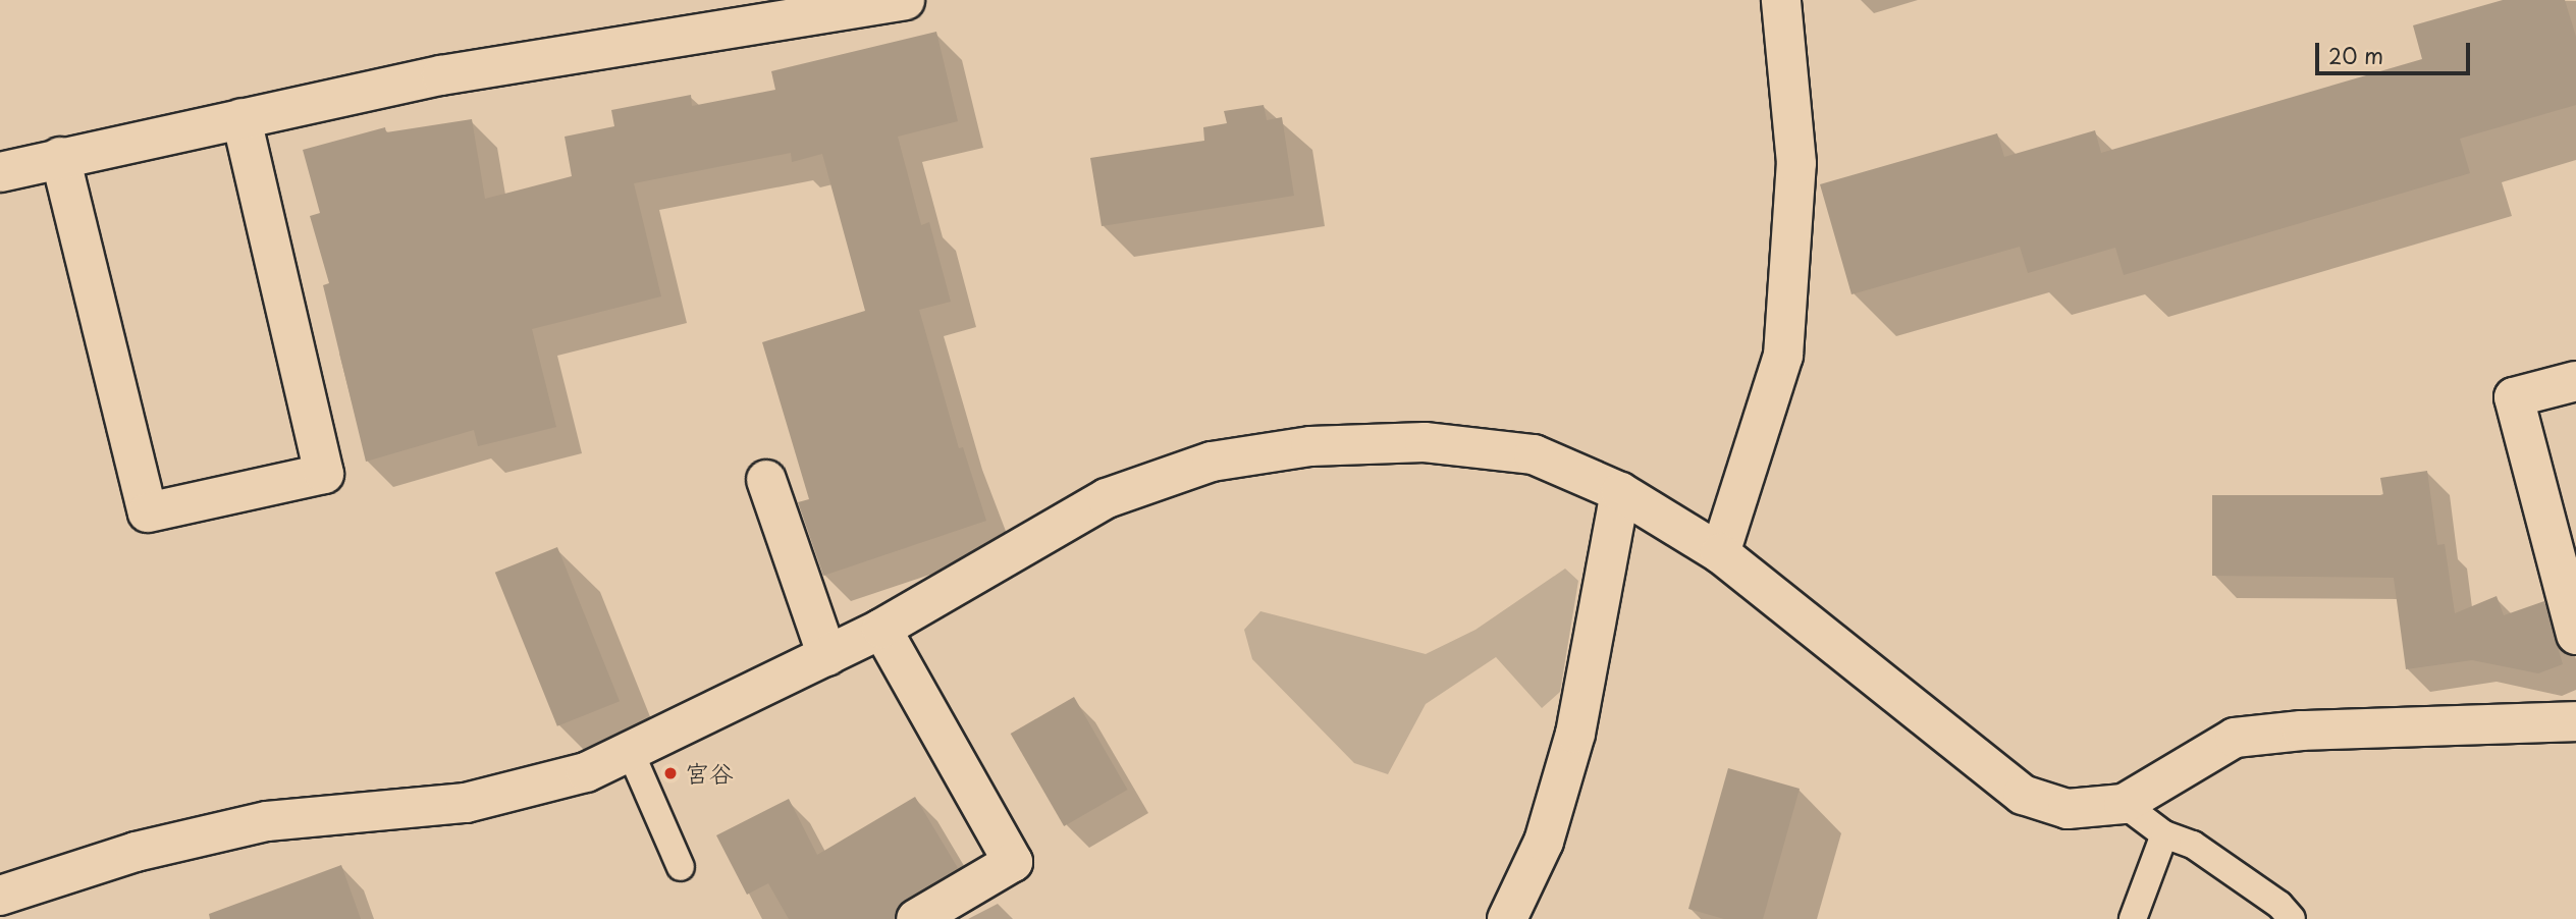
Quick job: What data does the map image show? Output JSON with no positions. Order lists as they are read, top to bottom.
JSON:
{
  "places": ["宮谷"],
  "scale_bar": "20 m"
}
